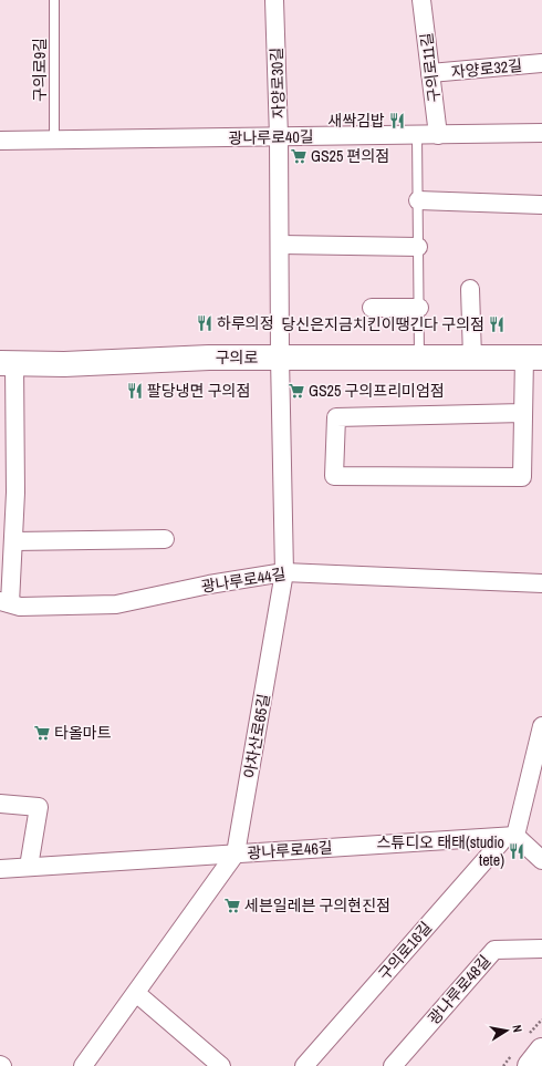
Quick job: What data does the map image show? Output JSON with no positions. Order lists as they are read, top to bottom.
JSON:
{
  "streets": {
    "street": [
      "구의로11길",
      "자양로32길",
      "자양로30길",
      "광나루로40길",
      "구의로",
      "광나루로44길",
      "아차산로65길",
      "광나루로46길",
      "구의로16길",
      "광나루로48길"
    ],
    "lane": ["구의로9길"]
  },
  "crossings": [
    ["구의로11길", "자양로32길"],
    ["구의로11길", "광나루로40길"],
    ["구의로9길", "광나루로40길"],
    ["자양로30길", "광나루로40길"],
    ["자양로30길", "구의로"],
    ["자양로30길", "아차산로65길"],
    ["구의로", "아차산로65길"],
    ["광나루로44길", "아차산로65길"],
    ["아차산로65길", "광나루로46길"],
    ["광나루로46길", "구의로16길"]
  ],
  "places": {
    "restaurant": [
      "새싹김밥",
      "하루의정",
      "당신은지금치킨이땡긴다 구의점",
      "팔당냉면 구의점",
      "스튜디오 태태(studio tete)"
    ],
    "supermarket": [
      "GS25 편의점",
      "GS25 구의프리미엄점",
      "타올마트",
      "세븐일레븐 구의현진점"
    ]
  },
  "north": "right"
}
